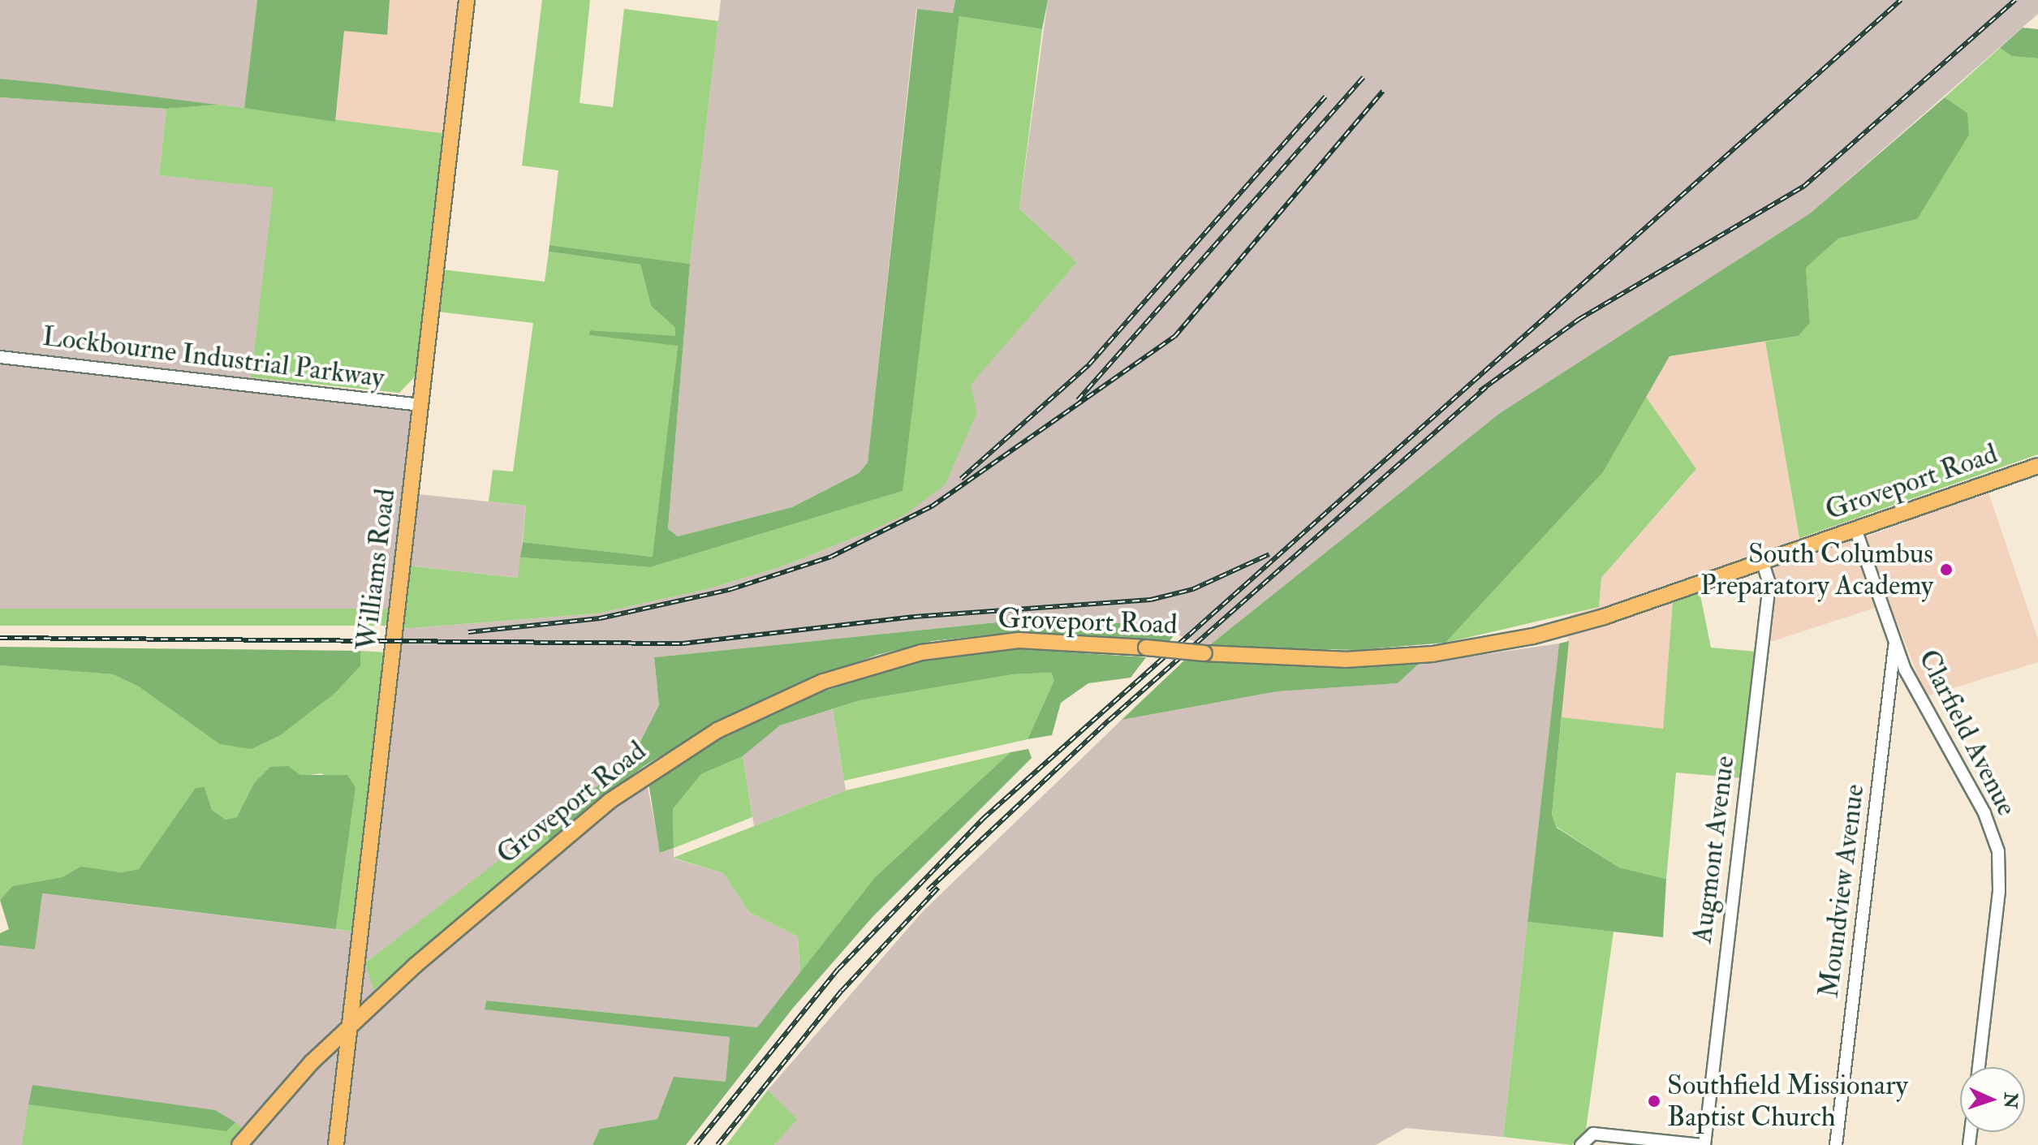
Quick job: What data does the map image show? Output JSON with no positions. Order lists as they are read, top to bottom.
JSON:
{
  "streets": {
    "main road": ["Groveport Road", "Williams Road"],
    "street": [
      "Lockbourne Industrial Parkway",
      "Clarfield Avenue",
      "Augmont Avenue",
      "Moundview Avenue"
    ]
  },
  "crossings": [
    ["Lockbourne Industrial Parkway", "Williams Road"],
    ["Groveport Road", "Williams Road"],
    ["Groveport Road", "Clarfield Avenue"],
    ["Groveport Road", "Augmont Avenue"],
    ["Clarfield Avenue", "Moundview Avenue"]
  ],
  "places": ["South Columbus Preparatory Academy", "Southfield Missionary Baptist Church"],
  "north": "right"
}
